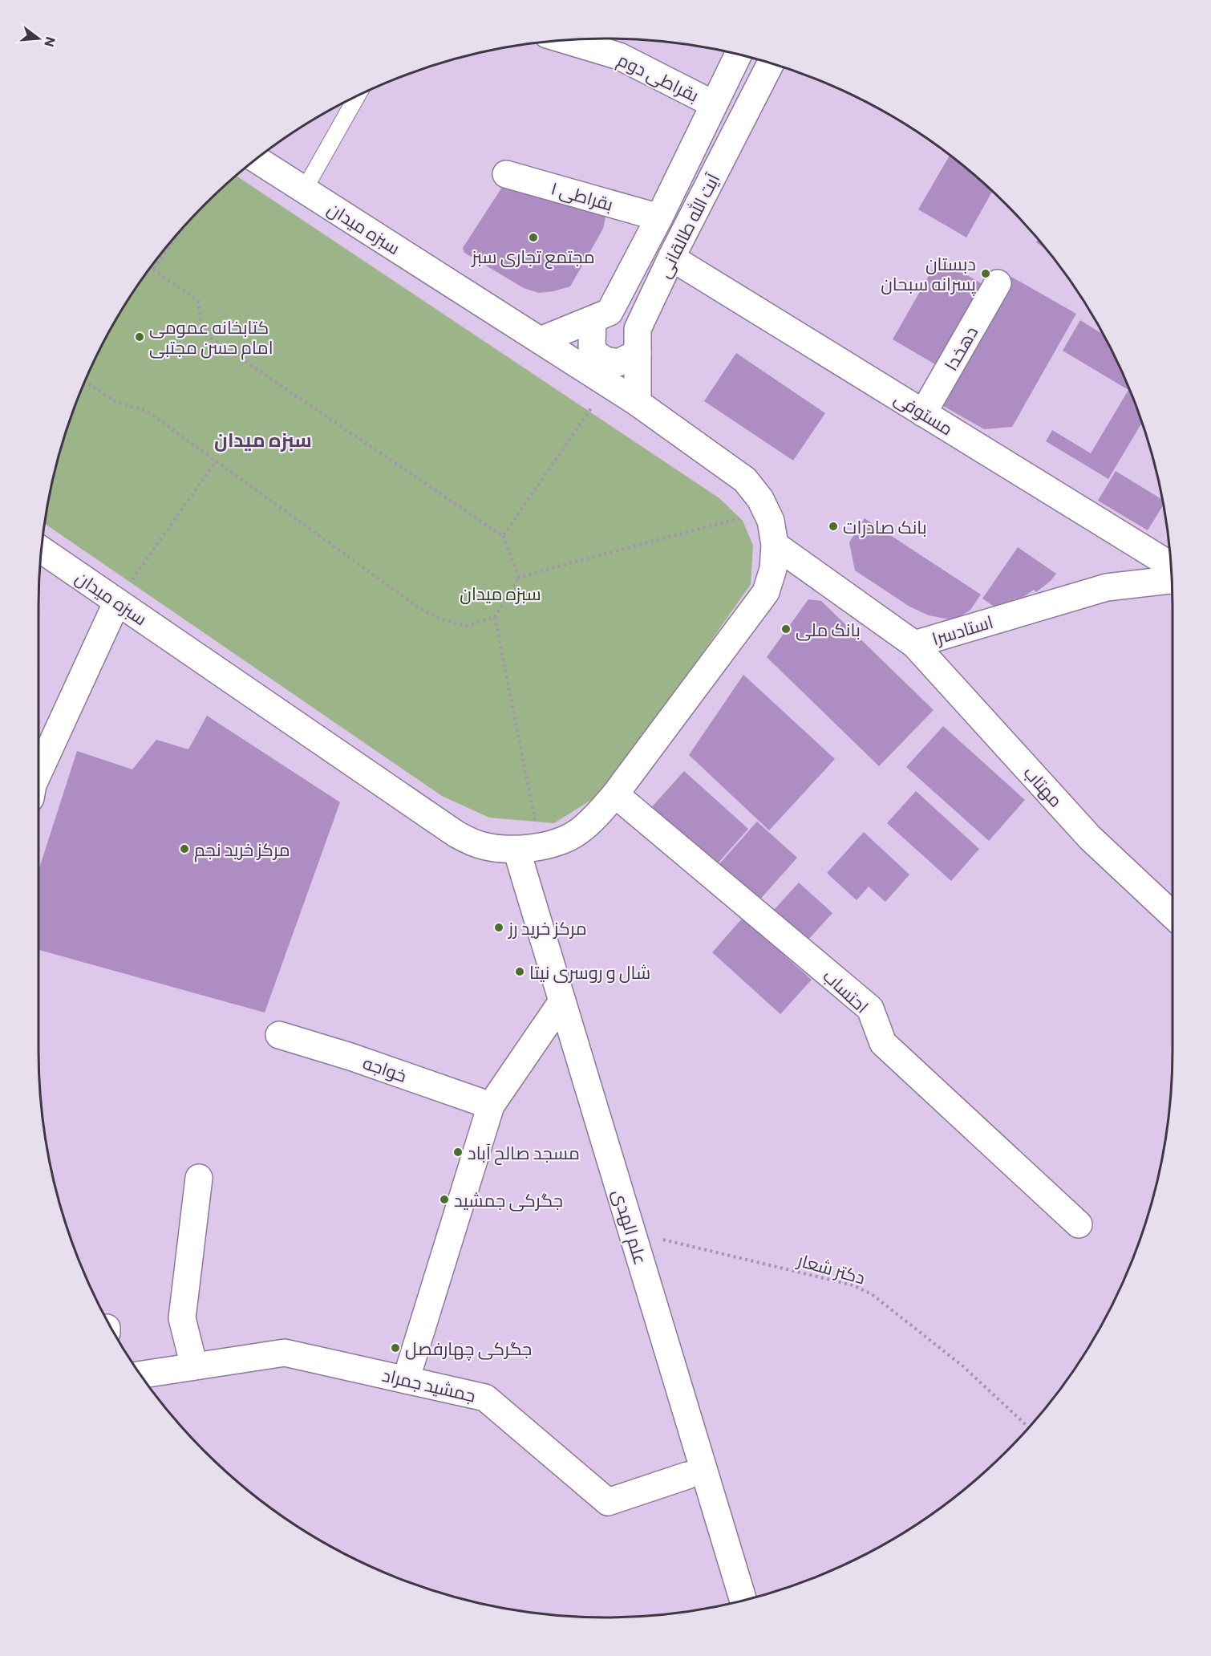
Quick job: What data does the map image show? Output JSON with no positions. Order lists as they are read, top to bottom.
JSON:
{
  "streets": {
    "street": [
      "بقراطی دوم",
      "بقراطی ۱",
      "آیت الله طالقانی",
      "سبزه میدان",
      "دهخدا",
      "مستوفی",
      "استادسرا",
      "مهتاب",
      "احتساب",
      "خواجه",
      "علم الهدی",
      "جمشید جمراد"
    ],
    "path": ["دکتر شعار"]
  },
  "crossings": [
    ["بقراطی دوم", "آیت الله طالقانی"],
    ["بقراطی ۱", "آیت الله طالقانی"],
    ["آیت الله طالقانی", "سبزه میدان"],
    ["آیت الله طالقانی", "مستوفی"],
    ["سبزه میدان", "استادسرا"],
    ["سبزه میدان", "احتساب"],
    ["سبزه میدان", "علم الهدی"],
    ["دهخدا", "مستوفی"],
    ["استادسرا", "مهتاب"],
    ["علم الهدی", "دکتر شعار"]
  ],
  "districts": ["سبزه میدان"],
  "parks": ["سبزه میدان"],
  "places": [
    "مجتمع تجاری سبز",
    "دبستان پسرانه سبحان",
    "کتابخانه عمومی امام حسن مجتبی",
    "بانک صادرات",
    "بانک ملی",
    "مرکز خرید نجم",
    "مرکز خرید رز",
    "شال و روسری نیتا",
    "مسجد صالح آباد",
    "جگرکی جمشید",
    "جگرکی چهارفصل"
  ],
  "north": "right"
}
